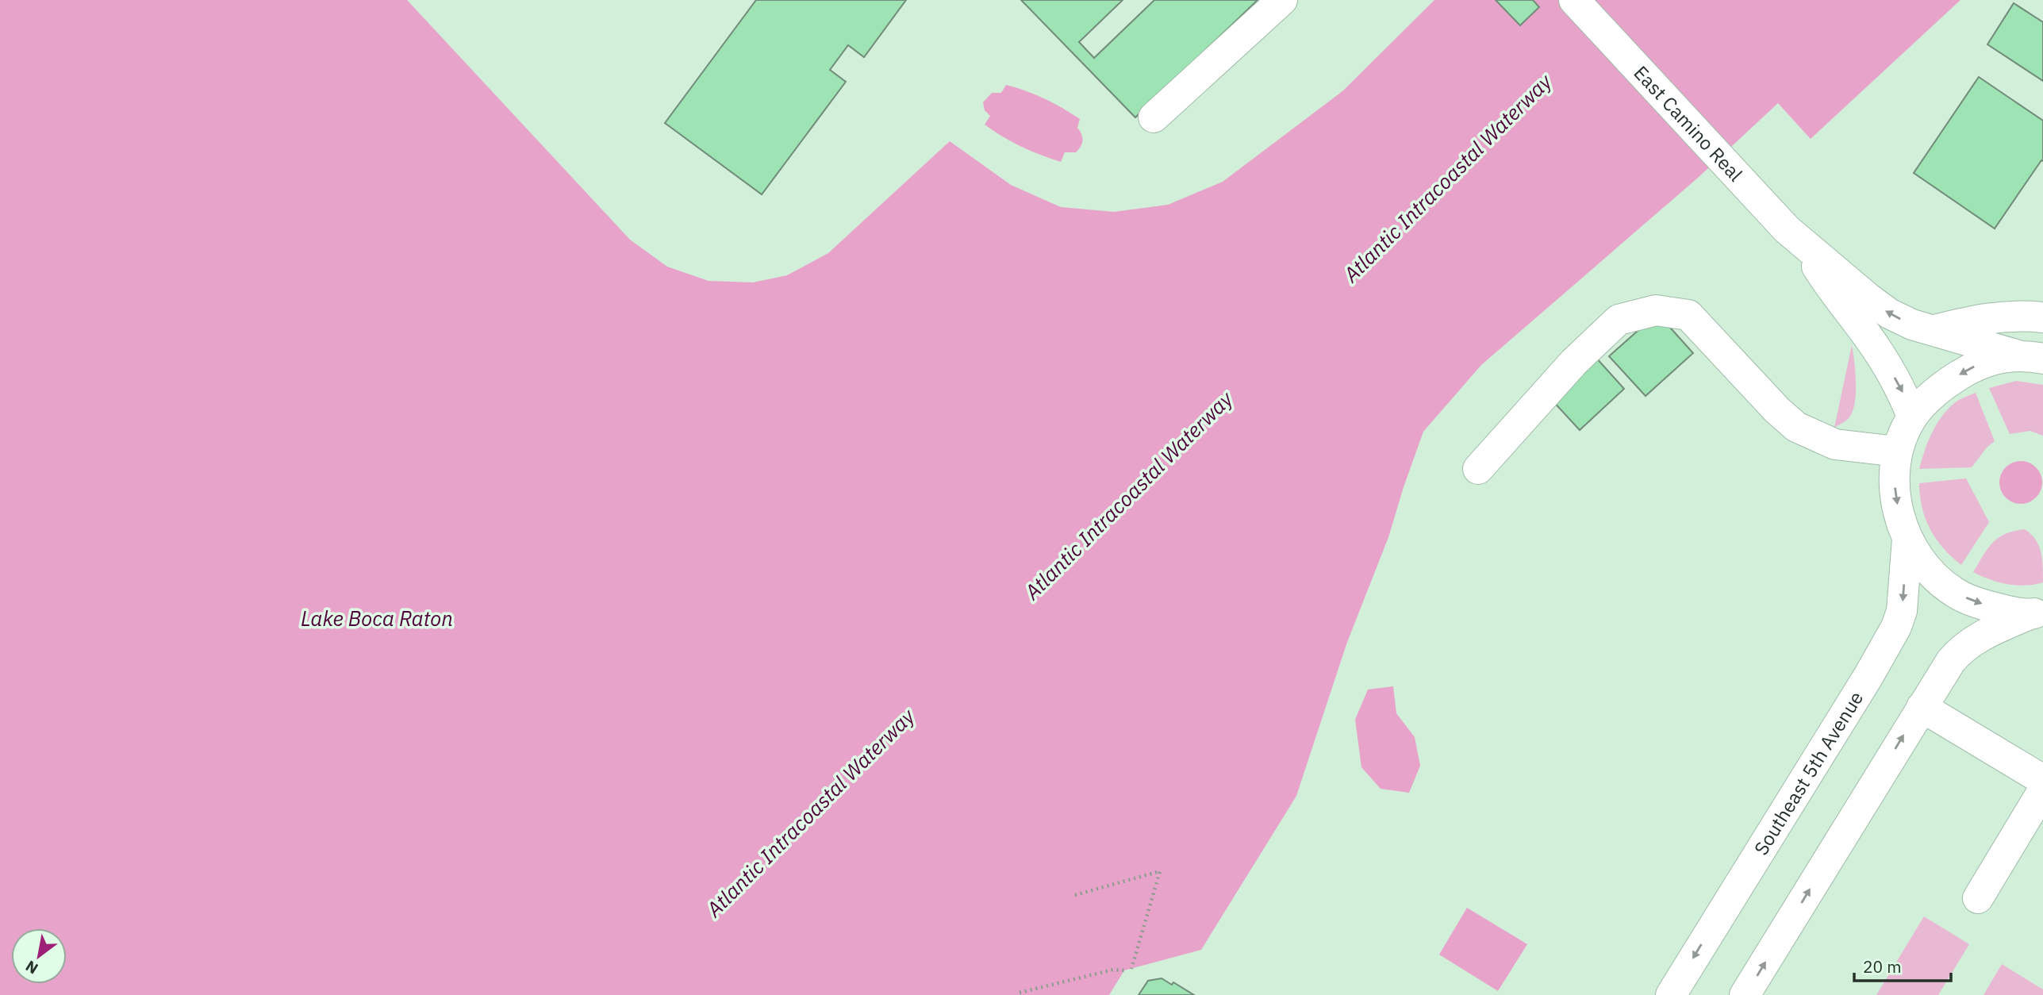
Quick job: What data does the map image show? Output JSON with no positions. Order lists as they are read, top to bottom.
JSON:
{
  "streets": {
    "street": ["East Camino Real", "Southeast 5th Avenue"]
  },
  "water": ["Atlantic Intracoastal Waterway", "Lake Boca Raton"],
  "scale_bar": "20 m",
  "north": "bottom left"
}
